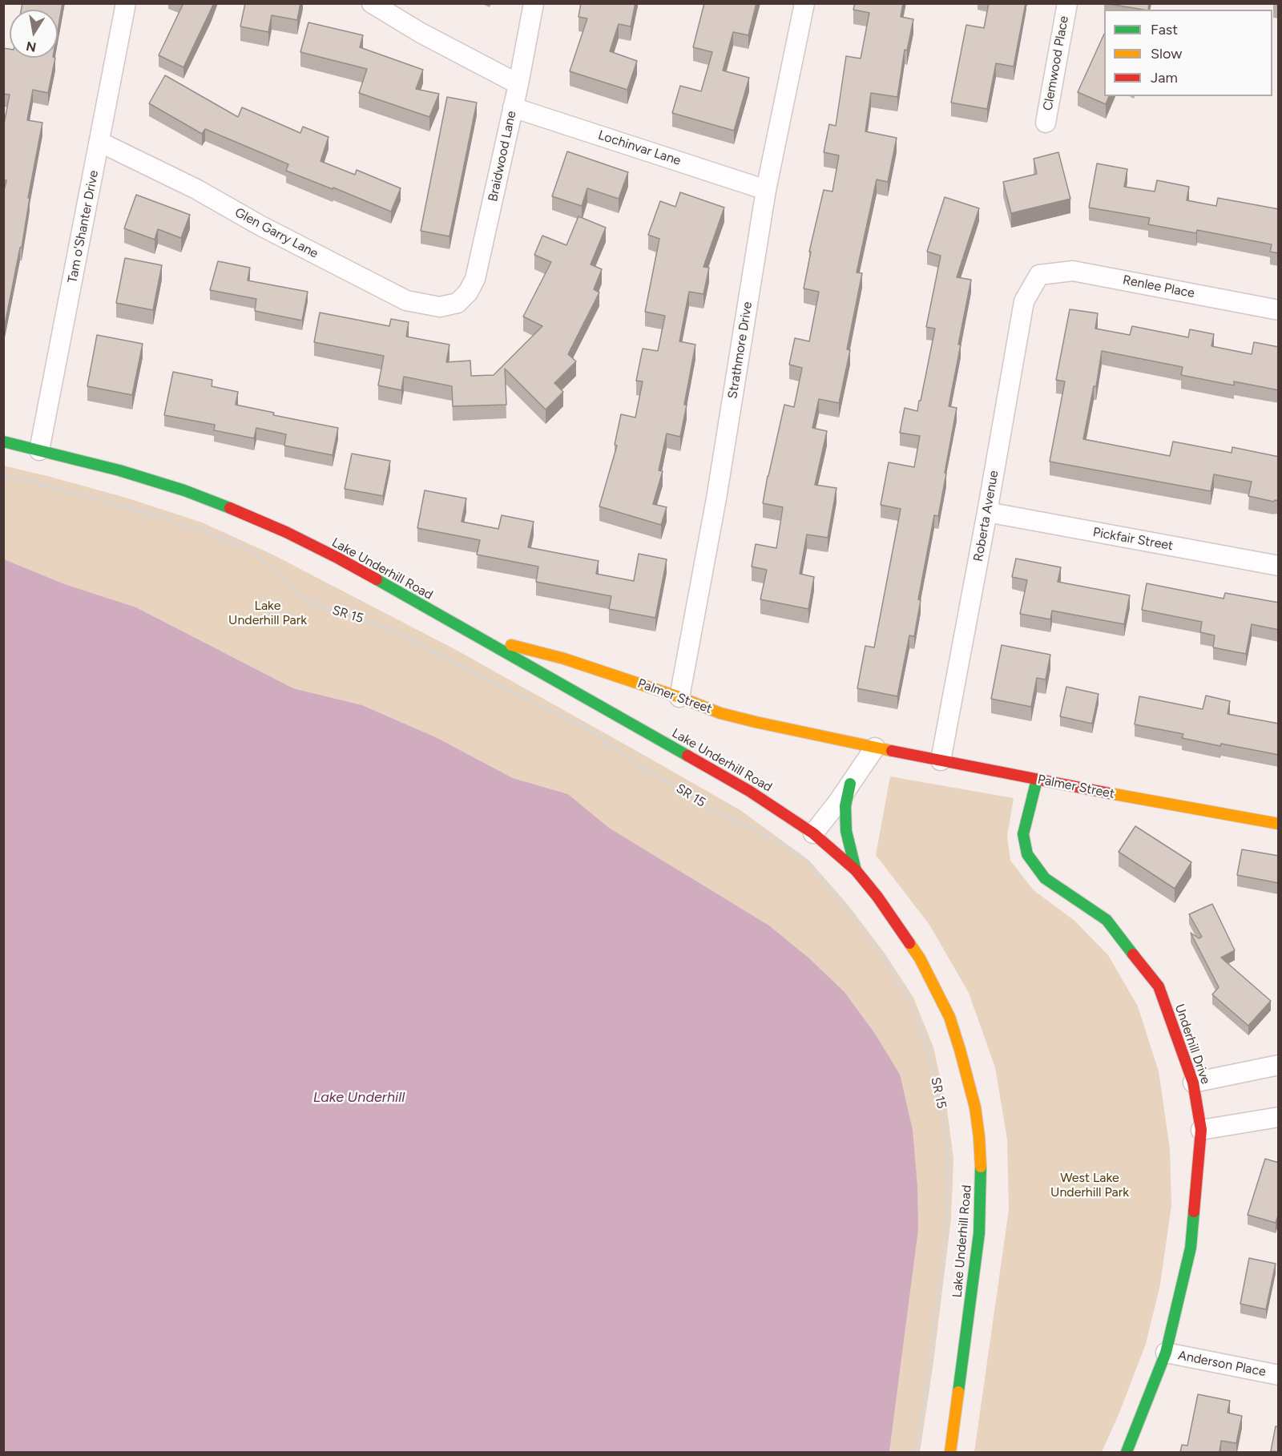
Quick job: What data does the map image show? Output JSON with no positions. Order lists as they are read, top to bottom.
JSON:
{
  "streets": {
    "main road": ["Lake Underhill Road", "Palmer Street", "Underhill Drive"],
    "street": [
      "Clemwood Place",
      "Lochinvar Lane",
      "Braidwood Lane",
      "Tam o'Shanter Drive",
      "Glen Garry Lane",
      "Renlee Place",
      "Strathmore Drive",
      "Roberta Avenue",
      "Pickfair Street",
      "Anderson Place"
    ],
    "path": ["SR 15"]
  },
  "crossings": [
    ["Lochinvar Lane", "Braidwood Lane"],
    ["Lochinvar Lane", "Strathmore Drive"],
    ["Braidwood Lane", "Glen Garry Lane"],
    ["Tam o'Shanter Drive", "Glen Garry Lane"],
    ["Tam o'Shanter Drive", "Lake Underhill Road"],
    ["Renlee Place", "Roberta Avenue"],
    ["Strathmore Drive", "Palmer Street"],
    ["Roberta Avenue", "Pickfair Street"],
    ["Roberta Avenue", "Palmer Street"],
    ["Lake Underhill Road", "Palmer Street"],
    ["Palmer Street", "Underhill Drive"],
    ["Underhill Drive", "Anderson Place"]
  ],
  "water": ["Lake Underhill"],
  "parks": ["Lake Underhill Park", "West Lake Underhill Park"],
  "legend": ["Fast", "Slow", "Jam"],
  "north": "bottom"
}
